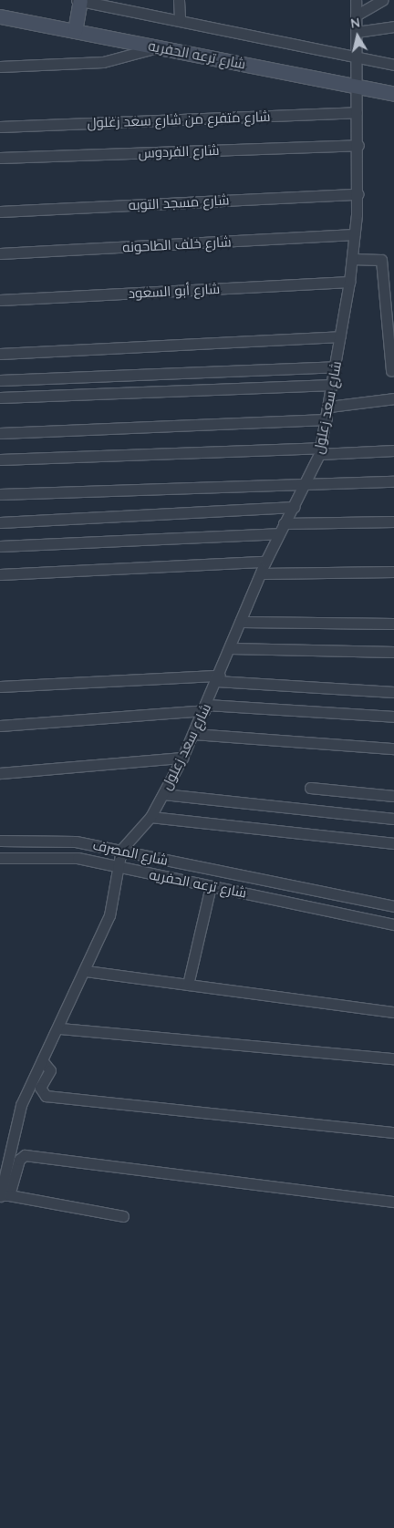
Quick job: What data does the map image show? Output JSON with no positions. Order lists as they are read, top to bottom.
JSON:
{
  "streets": {
    "street": [
      "شارع ترعه الحفريه",
      "شارع متفرع من شارع سعد زغلول",
      "شارع الفردوس",
      "شارع مسجد التوبه",
      "شارع خلف الطاحونه",
      "شارع أبو السعود",
      "شارع سعد زعلول",
      "شارع المصرف"
    ]
  },
  "crossings": [
    ["شارع ترعه الحفريه", "شارع سعد زعلول"],
    ["شارع متفرع من شارع سعد زغلول", "شارع سعد زعلول"],
    ["شارع الفردوس", "شارع سعد زعلول"],
    ["شارع مسجد التوبه", "شارع سعد زعلول"],
    ["شارع خلف الطاحونه", "شارع سعد زعلول"],
    ["شارع أبو السعود", "شارع سعد زعلول"],
    ["شارع سعد زعلول", "شارع المصرف"]
  ],
  "north": "top"
}
